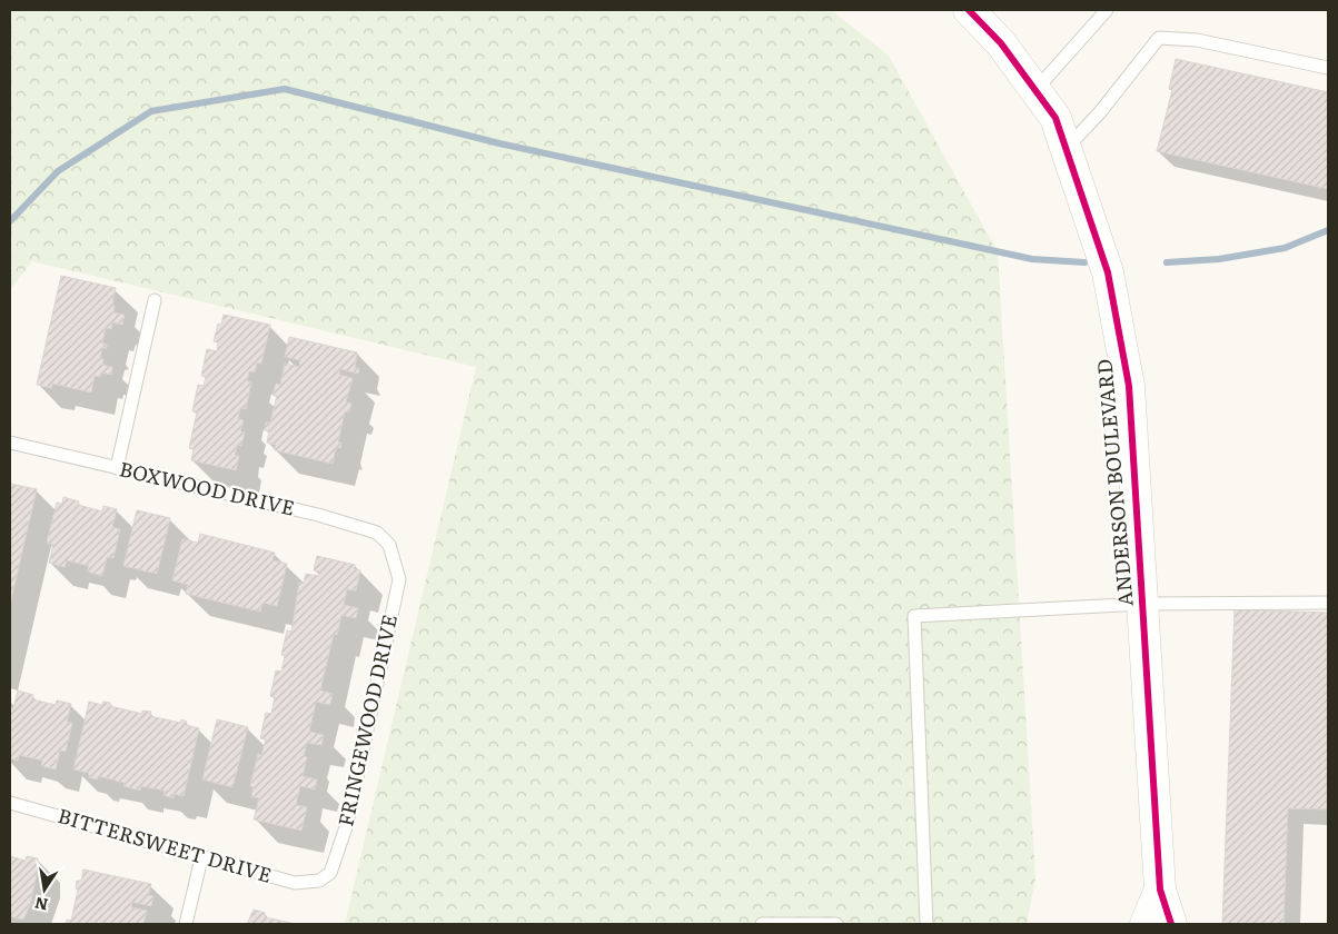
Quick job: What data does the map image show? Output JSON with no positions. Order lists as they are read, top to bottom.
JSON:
{
  "streets": {
    "street": ["ANDERSON BOULEVARD"],
    "lane": ["BOXWOOD DRIVE", "FRINGEWOOD DRIVE", "BITTERSWEET DRIVE"]
  },
  "crossings": [
    ["BOXWOOD DRIVE", "FRINGEWOOD DRIVE"],
    ["FRINGEWOOD DRIVE", "BITTERSWEET DRIVE"]
  ],
  "north": "bottom"
}
